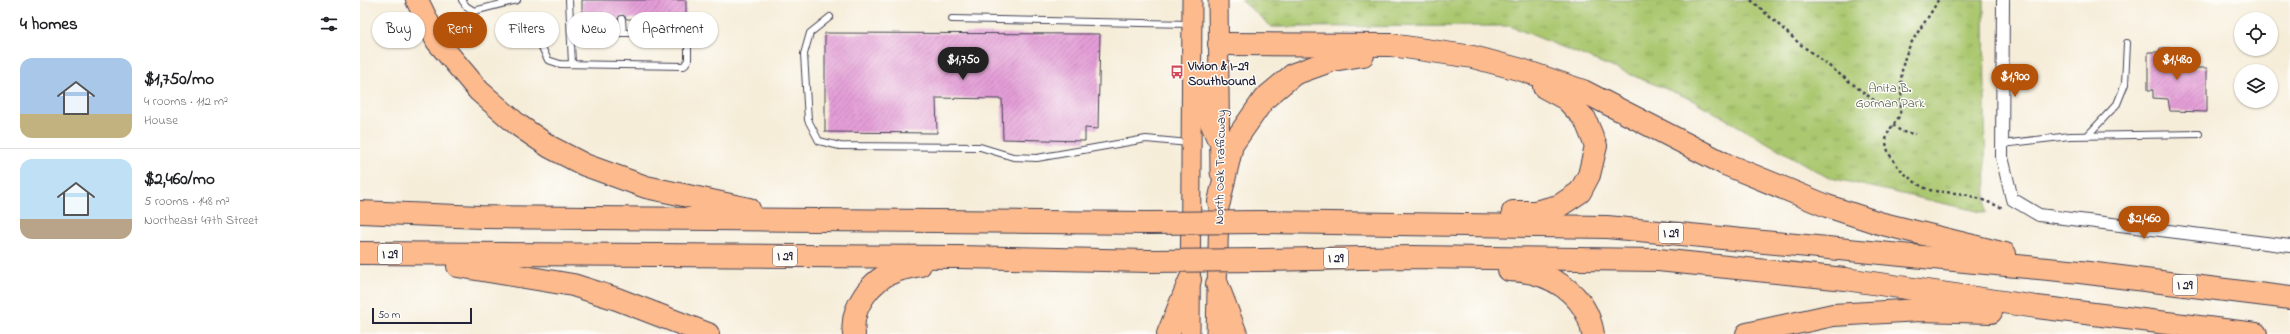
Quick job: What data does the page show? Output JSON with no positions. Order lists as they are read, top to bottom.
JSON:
{
  "streets": {
    "highway": ["I 29"],
    "main road": ["North Oak Trafficway"]
  },
  "parks": ["Anita B. Gorman Park"],
  "places": {
    "bus stop": ["Vivion & I-29 Southbound"]
  },
  "scale_bar": "50 m",
  "page": {
    "heading": "4 homes",
    "chip": [
      "Buy",
      "Rent",
      "Filters",
      "New",
      "Apartment"
    ],
    "price": [
      "$1,750",
      "$1,480",
      "$1,900",
      "$2,460"
    ],
    "list": [
      {
        "name": "$1,750/mo",
        "note": "4 rooms · 112 m² · House"
      },
      {
        "name": "$2,460/mo",
        "note": "5 rooms · 148 m² · Northeast 47th Street"
      }
    ],
    "scale": "50 m"
  }
}
